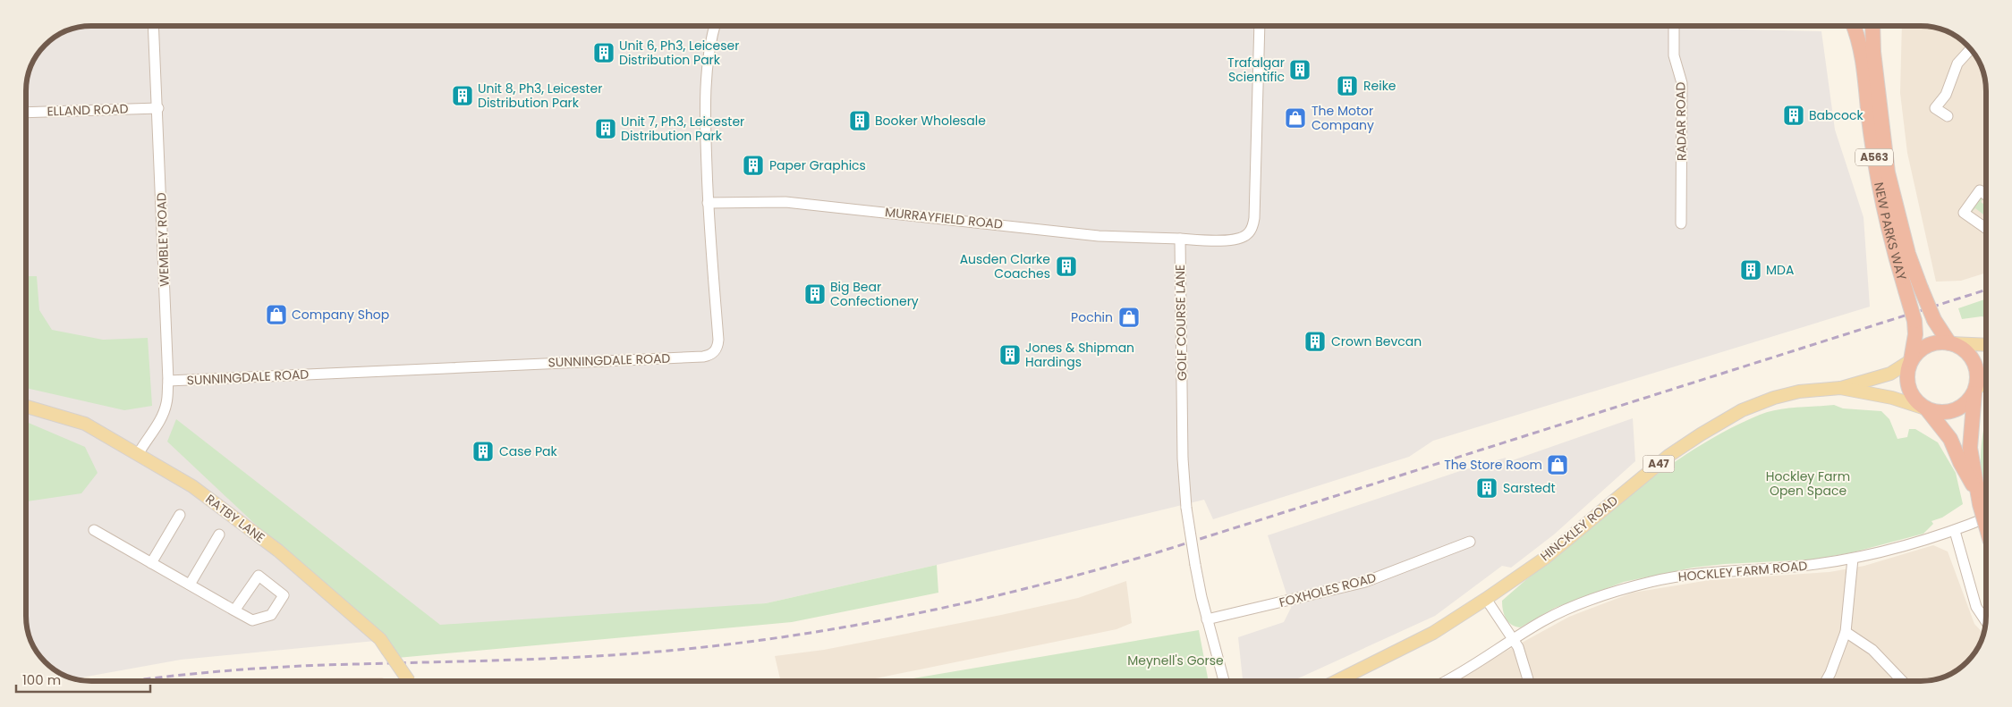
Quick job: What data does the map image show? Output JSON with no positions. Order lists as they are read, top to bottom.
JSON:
{
  "streets": {
    "highway": ["A563", "NEW PARKS WAY"],
    "main road": ["A47", "RATBY LANE", "HINCKLEY ROAD"],
    "street": [
      "ELLAND ROAD",
      "RADAR ROAD",
      "MURRAYFIELD ROAD",
      "WEMBLEY ROAD",
      "GOLF COURSE LANE",
      "SUNNINGDALE ROAD",
      "HOCKLEY FARM ROAD",
      "FOXHOLES ROAD"
    ]
  },
  "crossings": [
    ["ELLAND ROAD", "WEMBLEY ROAD"],
    ["A563", "NEW PARKS WAY"],
    ["A563", "HINCKLEY ROAD"],
    ["MURRAYFIELD ROAD", "GOLF COURSE LANE"],
    ["MURRAYFIELD ROAD", "SUNNINGDALE ROAD"],
    ["NEW PARKS WAY", "HINCKLEY ROAD"],
    ["WEMBLEY ROAD", "SUNNINGDALE ROAD"],
    ["WEMBLEY ROAD", "RATBY LANE"],
    ["GOLF COURSE LANE", "FOXHOLES ROAD"]
  ],
  "parks": ["Hockley Farm Open Space", "Meynell's Gorse"],
  "places": {
    "building": [
      "Unit 6, Ph3, Leiceser Distribution Park",
      "Trafalgar Scientific",
      "Reike",
      "Unit 8, Ph3, Leicester Distribution Park",
      "Babcock",
      "Booker Wholesale",
      "Unit 7, Ph3, Leicester Distribution Park",
      "Paper Graphics",
      "Ausden Clarke Coaches",
      "MDA",
      "Big Bear Confectionery",
      "Crown Bevcan",
      "Jones & Shipman Hardings",
      "Case Pak",
      "Sarstedt"
    ],
    "shop": [
      "The Motor Company",
      "Company Shop",
      "Pochin",
      "The Store Room"
    ]
  },
  "scale_bar": "100 m"
}
